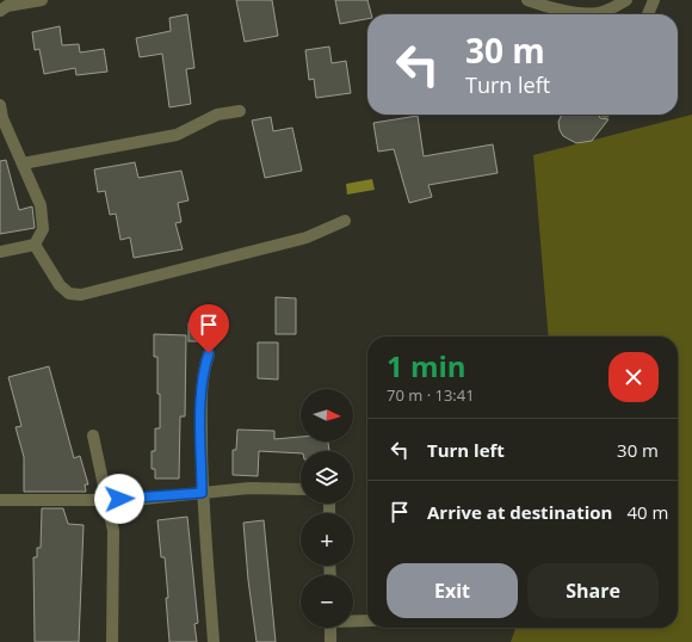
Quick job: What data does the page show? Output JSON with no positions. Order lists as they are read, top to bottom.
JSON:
{
  "north": "right",
  "page": {
    "turn": ["30 m", "Turn left"],
    "heading": ["1 min", "70 m · 13:41"],
    "map_buttons": ["+", "−"],
    "list": [
      {
        "name": "Turn left",
        "value": "30 m"
      },
      {
        "name": "Arrive at destination",
        "value": "40 m"
      }
    ],
    "buttons": ["Exit", "Share"]
  }
}
